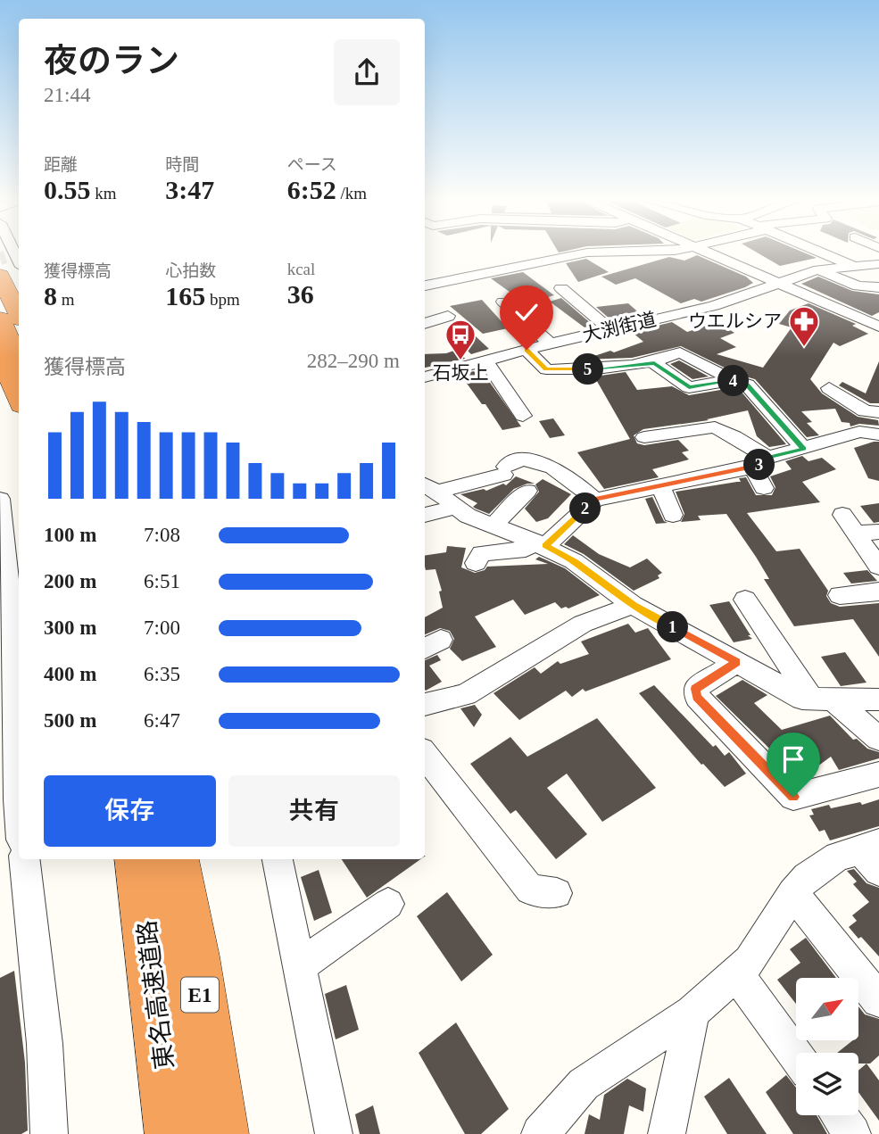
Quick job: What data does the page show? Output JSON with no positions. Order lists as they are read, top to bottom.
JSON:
{
  "streets": {
    "highway": ["東名高速道路", "E1"],
    "street": ["大渕街道"]
  },
  "places": {
    "pharmacy": ["ウエルシア"],
    "bus stop": ["石坂上"]
  },
  "north": "top right",
  "page": {
    "heading": ["夜のラン", "21:44"],
    "stats": [
      ["距離", "0.55 km"],
      ["時間", "3:47"],
      ["ペース", "6:52 /km"],
      ["獲得標高", "8 m"],
      ["心拍数", "165 bpm"],
      ["kcal", "36"]
    ],
    "chart": ["獲得標高", "282–290 m"],
    "pins": [
      "5",
      "4",
      "3",
      "2",
      "1"
    ],
    "list": [
      {
        "name": "100 m",
        "note": "7:08"
      },
      {
        "name": "200 m",
        "note": "6:51"
      },
      {
        "name": "300 m",
        "note": "7:00"
      },
      {
        "name": "400 m",
        "note": "6:35"
      },
      {
        "name": "500 m",
        "note": "6:47"
      }
    ],
    "buttons": ["保存", "共有"]
  }
}
